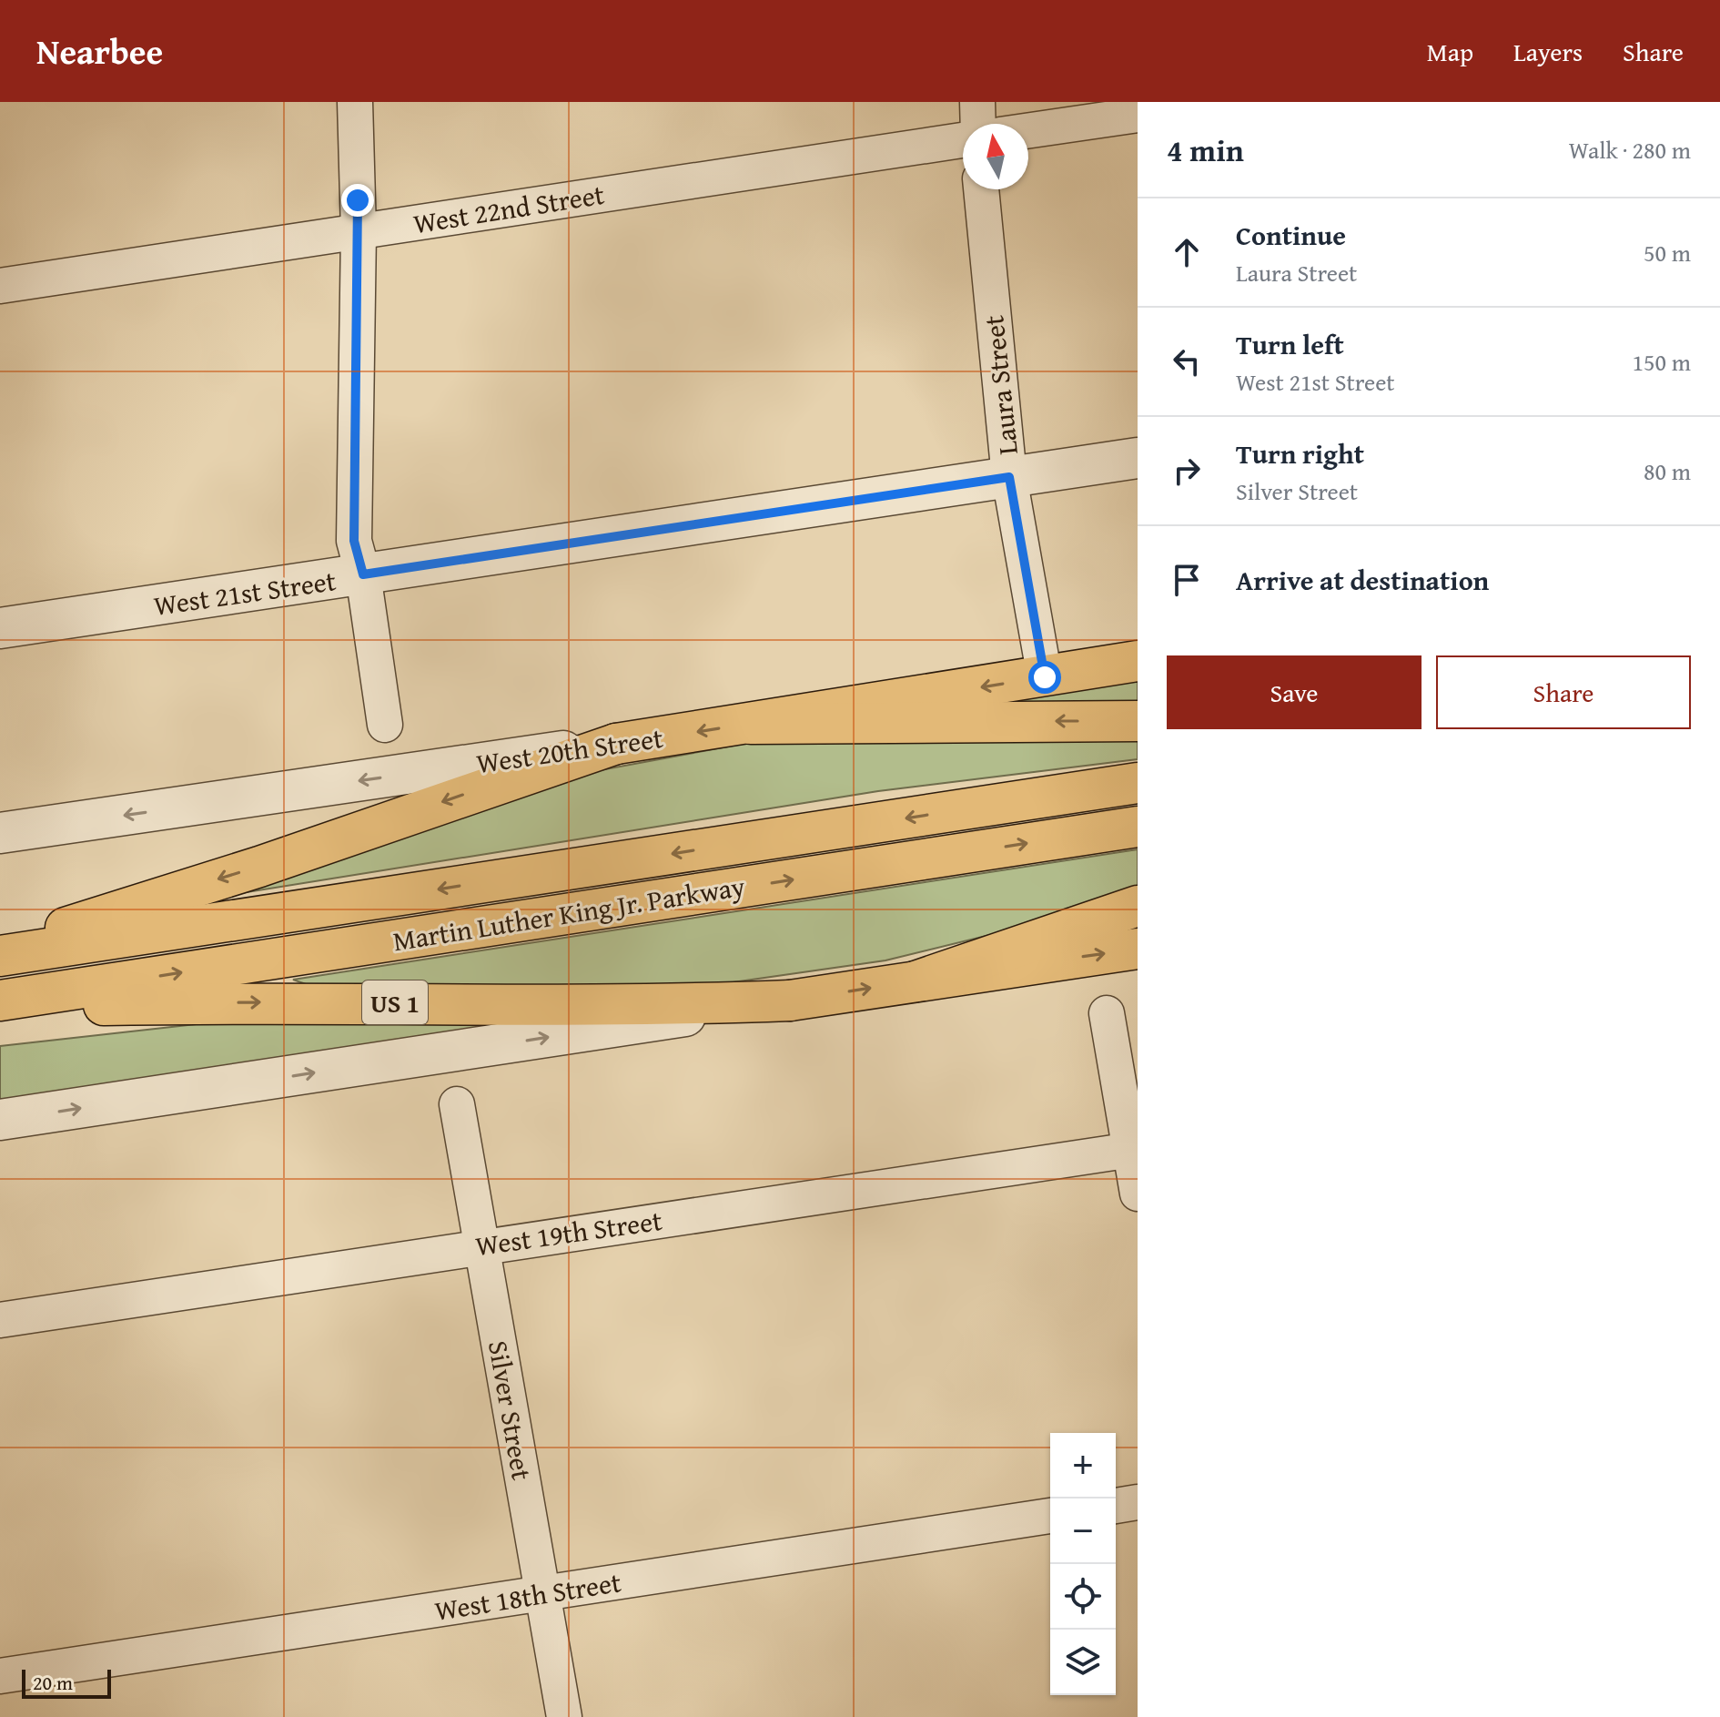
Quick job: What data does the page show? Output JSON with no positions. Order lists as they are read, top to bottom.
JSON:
{
  "streets": {
    "main road": ["West 20th Street", "Martin Luther King Jr. Parkway", "US 1"],
    "street": [
      "West 22nd Street",
      "Laura Street",
      "West 21st Street",
      "West 19th Street",
      "Silver Street",
      "West 18th Street"
    ]
  },
  "crossings": [
    ["Laura Street", "West 21st Street"],
    ["Laura Street", "West 20th Street"],
    ["West 19th Street", "Silver Street"],
    ["Silver Street", "West 18th Street"]
  ],
  "scale_bar": "20 m",
  "north": "top",
  "page": {
    "header": "Nearbee",
    "nav": ["Map", "Layers", "Share"],
    "heading": ["4 min", "Walk · 280 m"],
    "list": [
      ["Continue", "Laura Street", "50 m"],
      ["Turn left", "West 21st Street", "150 m"],
      ["Turn right", "Silver Street", "80 m"],
      "Arrive at destination"
    ],
    "buttons": ["Save", "Share"],
    "map_buttons": ["+", "−"],
    "scale": "20 m"
  }
}
